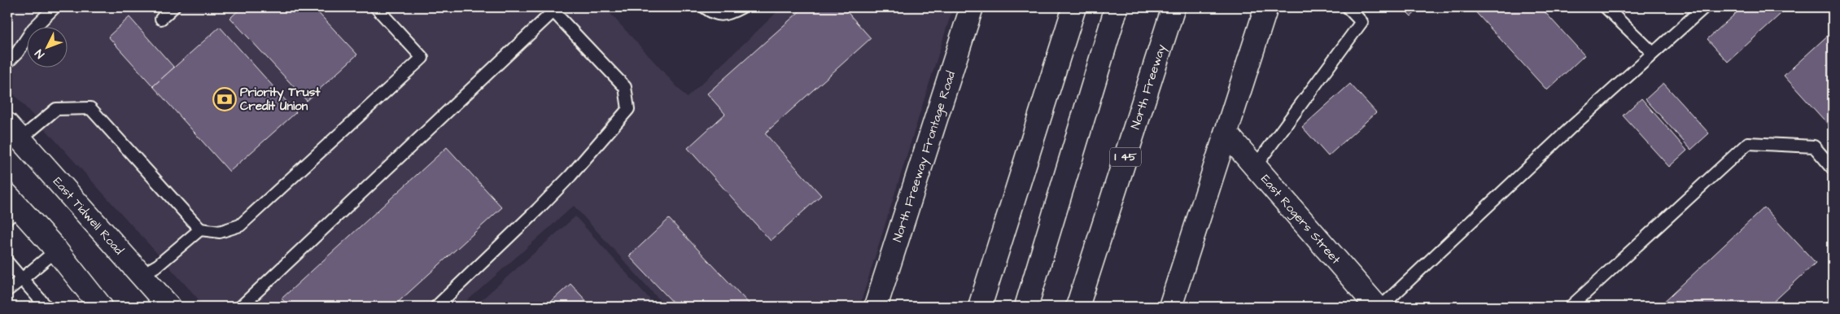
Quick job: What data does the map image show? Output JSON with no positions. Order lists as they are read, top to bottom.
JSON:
{
  "streets": {
    "main road": [
      "North Freeway",
      "North Freeway Frontage Road",
      "I 45",
      "East Tidwell Road",
      "East Rogers Street"
    ]
  },
  "places": {
    "bank": ["Priority Trust Credit Union"]
  },
  "north": "bottom left"
}
